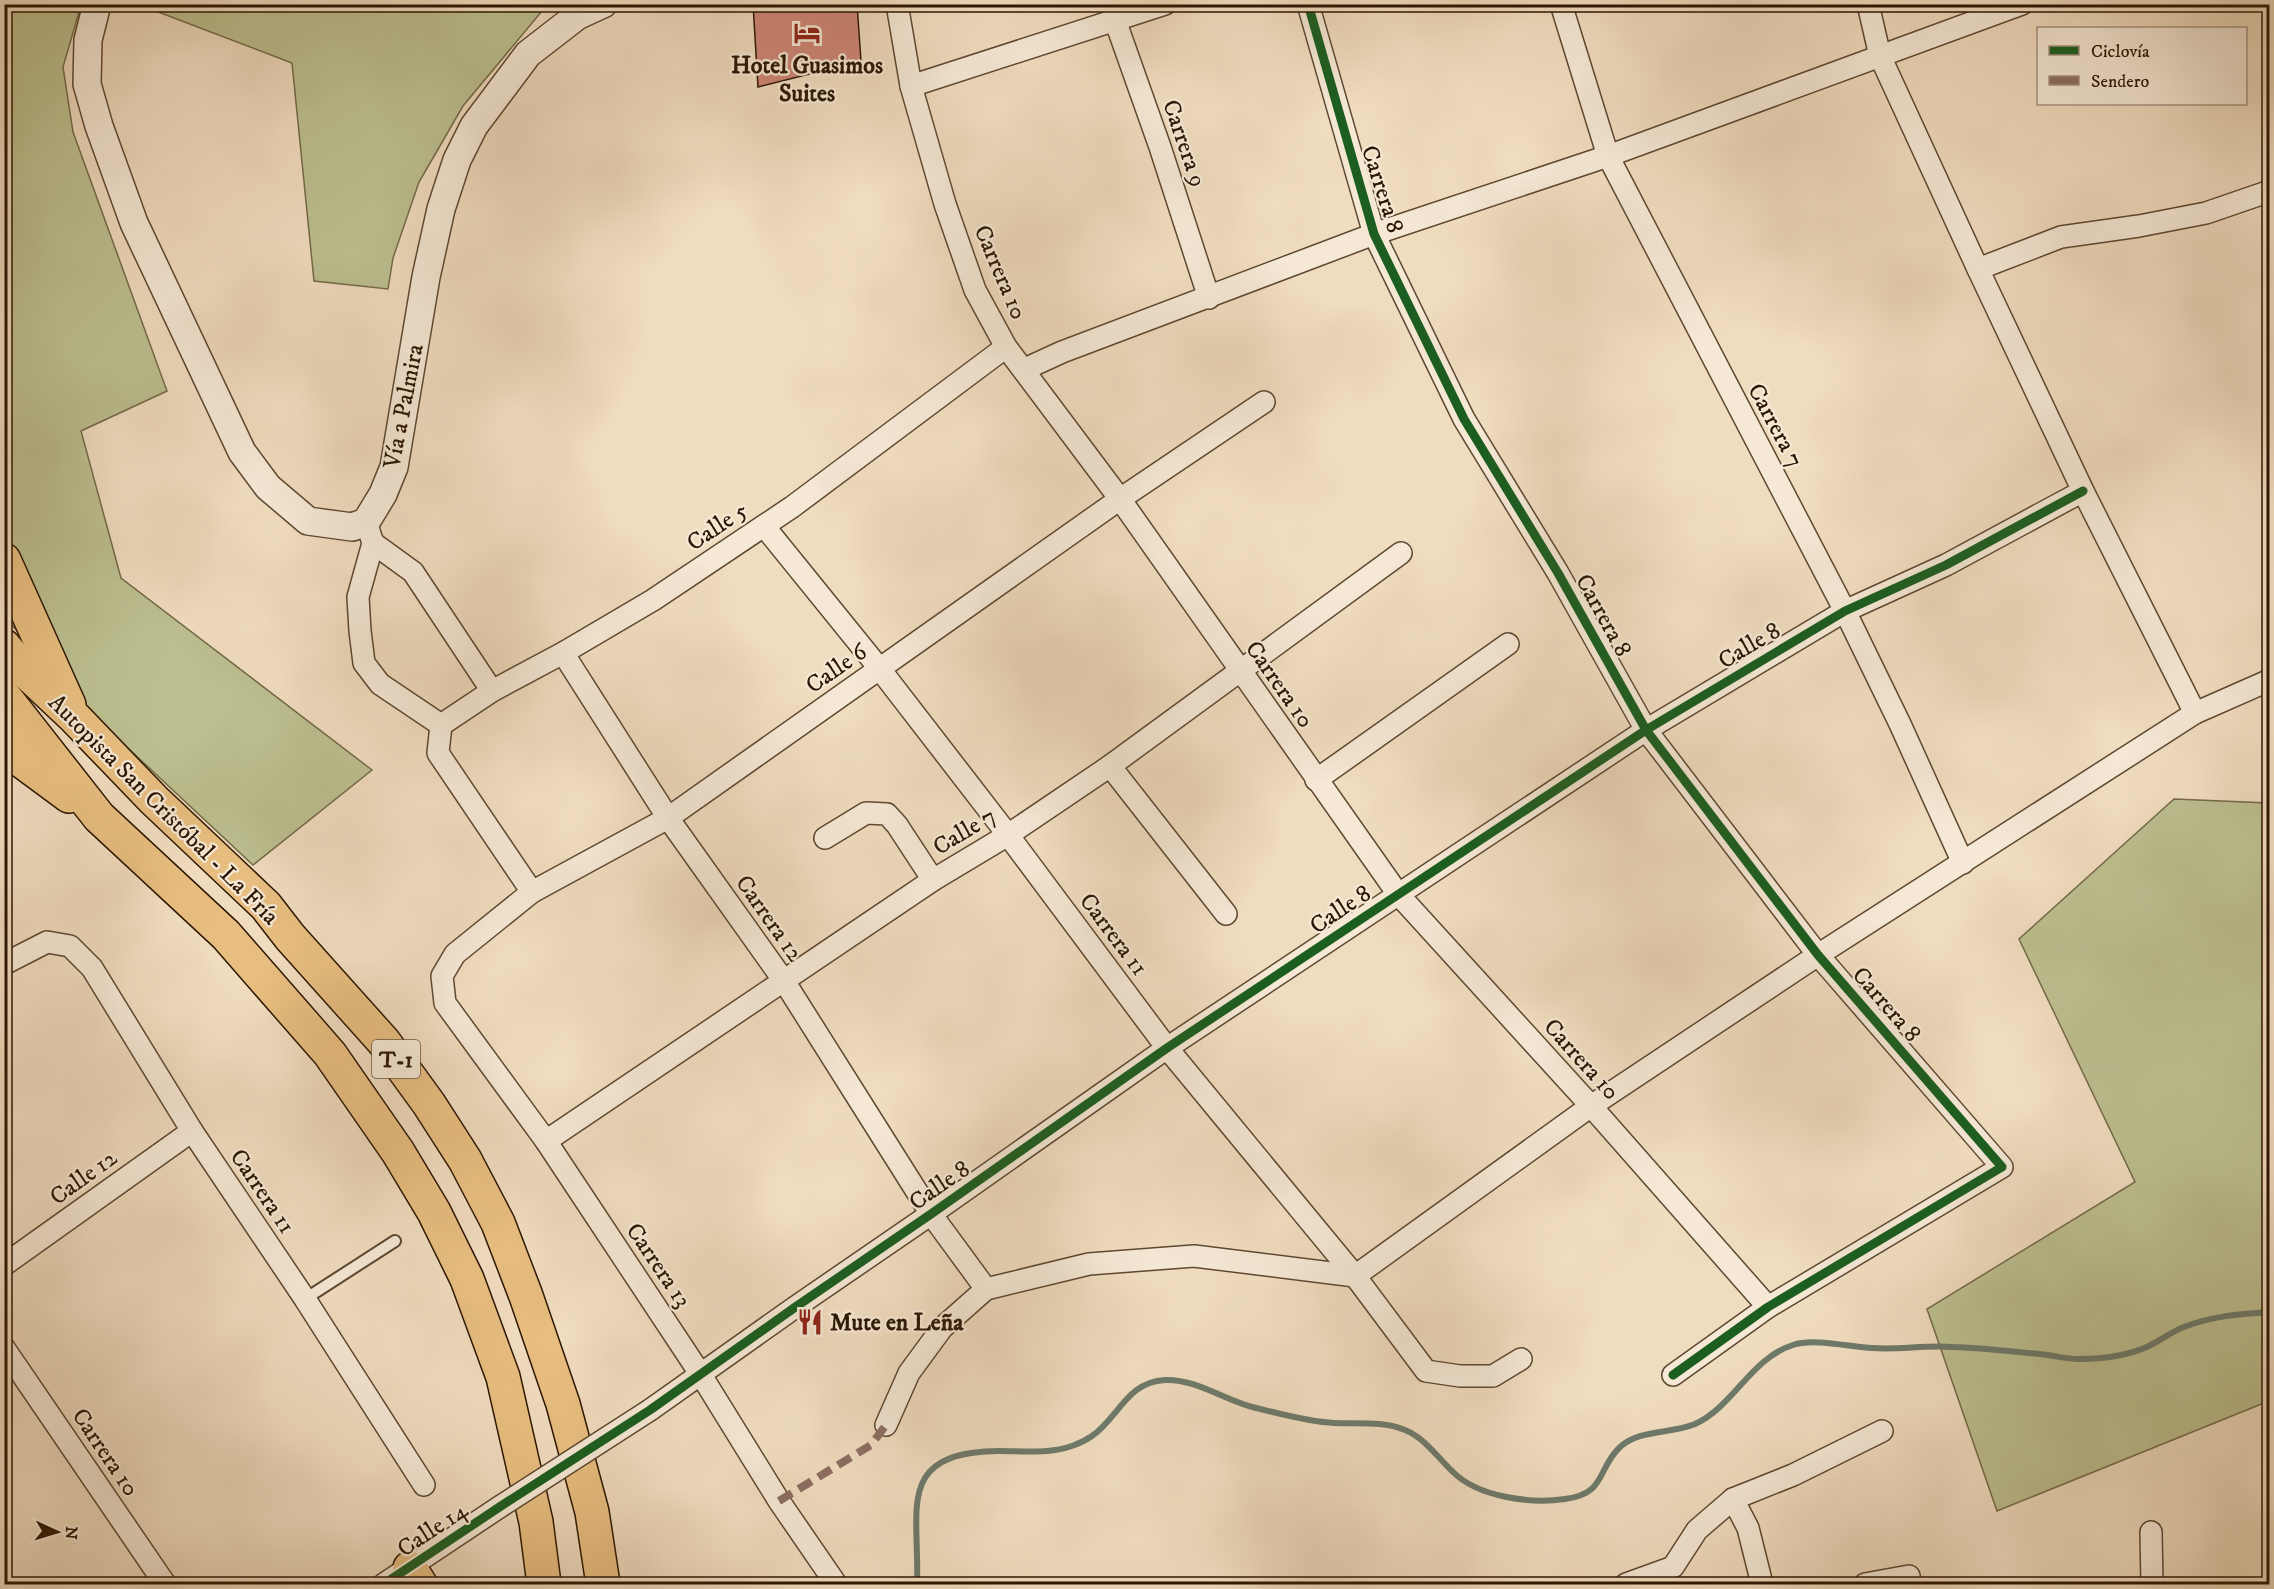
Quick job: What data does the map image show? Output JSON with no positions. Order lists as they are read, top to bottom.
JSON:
{
  "streets": {
    "highway": ["Autopista San Cristóbal - La Fría", "T-1"],
    "street": [
      "Carrera 9",
      "Carrera 8",
      "Carrera 10",
      "Vía a Palmira",
      "Carrera 7",
      "Calle 5",
      "Calle 8",
      "Calle 6",
      "Calle 7",
      "Carrera 12",
      "Carrera 11",
      "Calle 12",
      "Carrera 13",
      "Calle 14"
    ]
  },
  "crossings": [
    ["Carrera 8", "Carrera 10"],
    ["Carrera 8", "Calle 8"],
    ["Carrera 10", "Calle 5"],
    ["Carrera 10", "Calle 8"],
    ["Carrera 10", "Calle 6"],
    ["Carrera 10", "Calle 7"],
    ["Carrera 7", "Calle 8"],
    ["Calle 5", "Carrera 12"],
    ["Calle 5", "Carrera 11"],
    ["Calle 8", "Carrera 12"],
    ["Calle 8", "Carrera 11"],
    ["Calle 8", "Carrera 13"],
    ["Calle 8", "Calle 14"],
    ["Calle 6", "Carrera 12"],
    ["Calle 6", "Carrera 11"],
    ["Calle 6", "Carrera 13"],
    ["Calle 7", "Carrera 12"],
    ["Calle 7", "Carrera 11"],
    ["Calle 7", "Carrera 13"],
    ["Carrera 11", "Calle 12"]
  ],
  "places": {
    "hotel": ["Hotel Guasimos Suites"],
    "restaurant": ["Mute en Leña"]
  },
  "legend": ["Ciclovía", "Sendero"],
  "north": "right"
}
